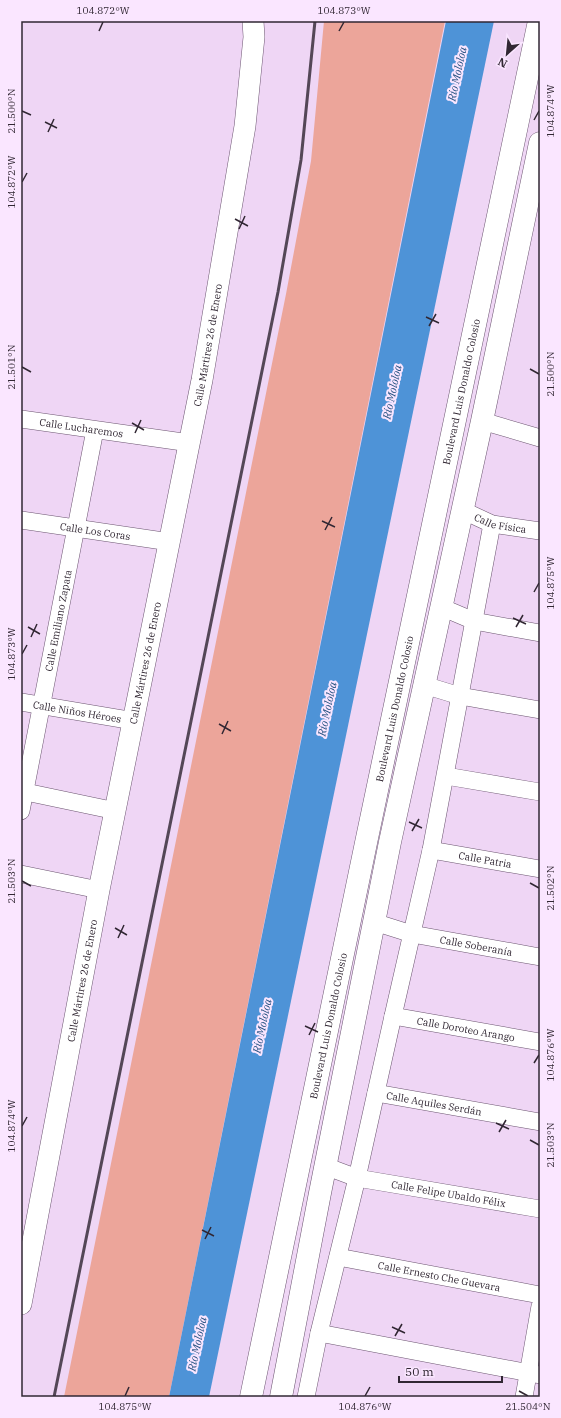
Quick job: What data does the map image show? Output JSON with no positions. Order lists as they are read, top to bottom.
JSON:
{
  "streets": {
    "main road": ["Boulevard Luis Donaldo Colosio"],
    "street": [
      "Calle Mártires 26 de Enero",
      "Calle Lucharemos",
      "Calle Física",
      "Calle Los Coras",
      "Calle Emiliano Zapata",
      "Calle Niños Héroes",
      "Calle Patria",
      "Calle Soberanía",
      "Calle Doroteo Arango",
      "Calle Aquiles Serdán",
      "Calle Felipe Ubaldo Félix",
      "Calle Ernesto Che Guevara"
    ]
  },
  "crossings": [
    ["Calle Mártires 26 de Enero", "Calle Lucharemos"],
    ["Calle Mártires 26 de Enero", "Calle Los Coras"],
    ["Calle Mártires 26 de Enero", "Calle Niños Héroes"],
    ["Calle Lucharemos", "Calle Emiliano Zapata"],
    ["Calle Los Coras", "Calle Emiliano Zapata"],
    ["Calle Emiliano Zapata", "Calle Niños Héroes"]
  ],
  "water": ["Río Mololoa"],
  "scale_bar": "50 m",
  "north": "bottom left",
  "coordinates": [
    "104.872°W",
    "104.873°W",
    "21.500°N",
    "104.874°W",
    "21.501°N",
    "104.875°W",
    "21.503°N",
    "21.502°N",
    "104.876°W",
    "21.504°N"
  ]
}
